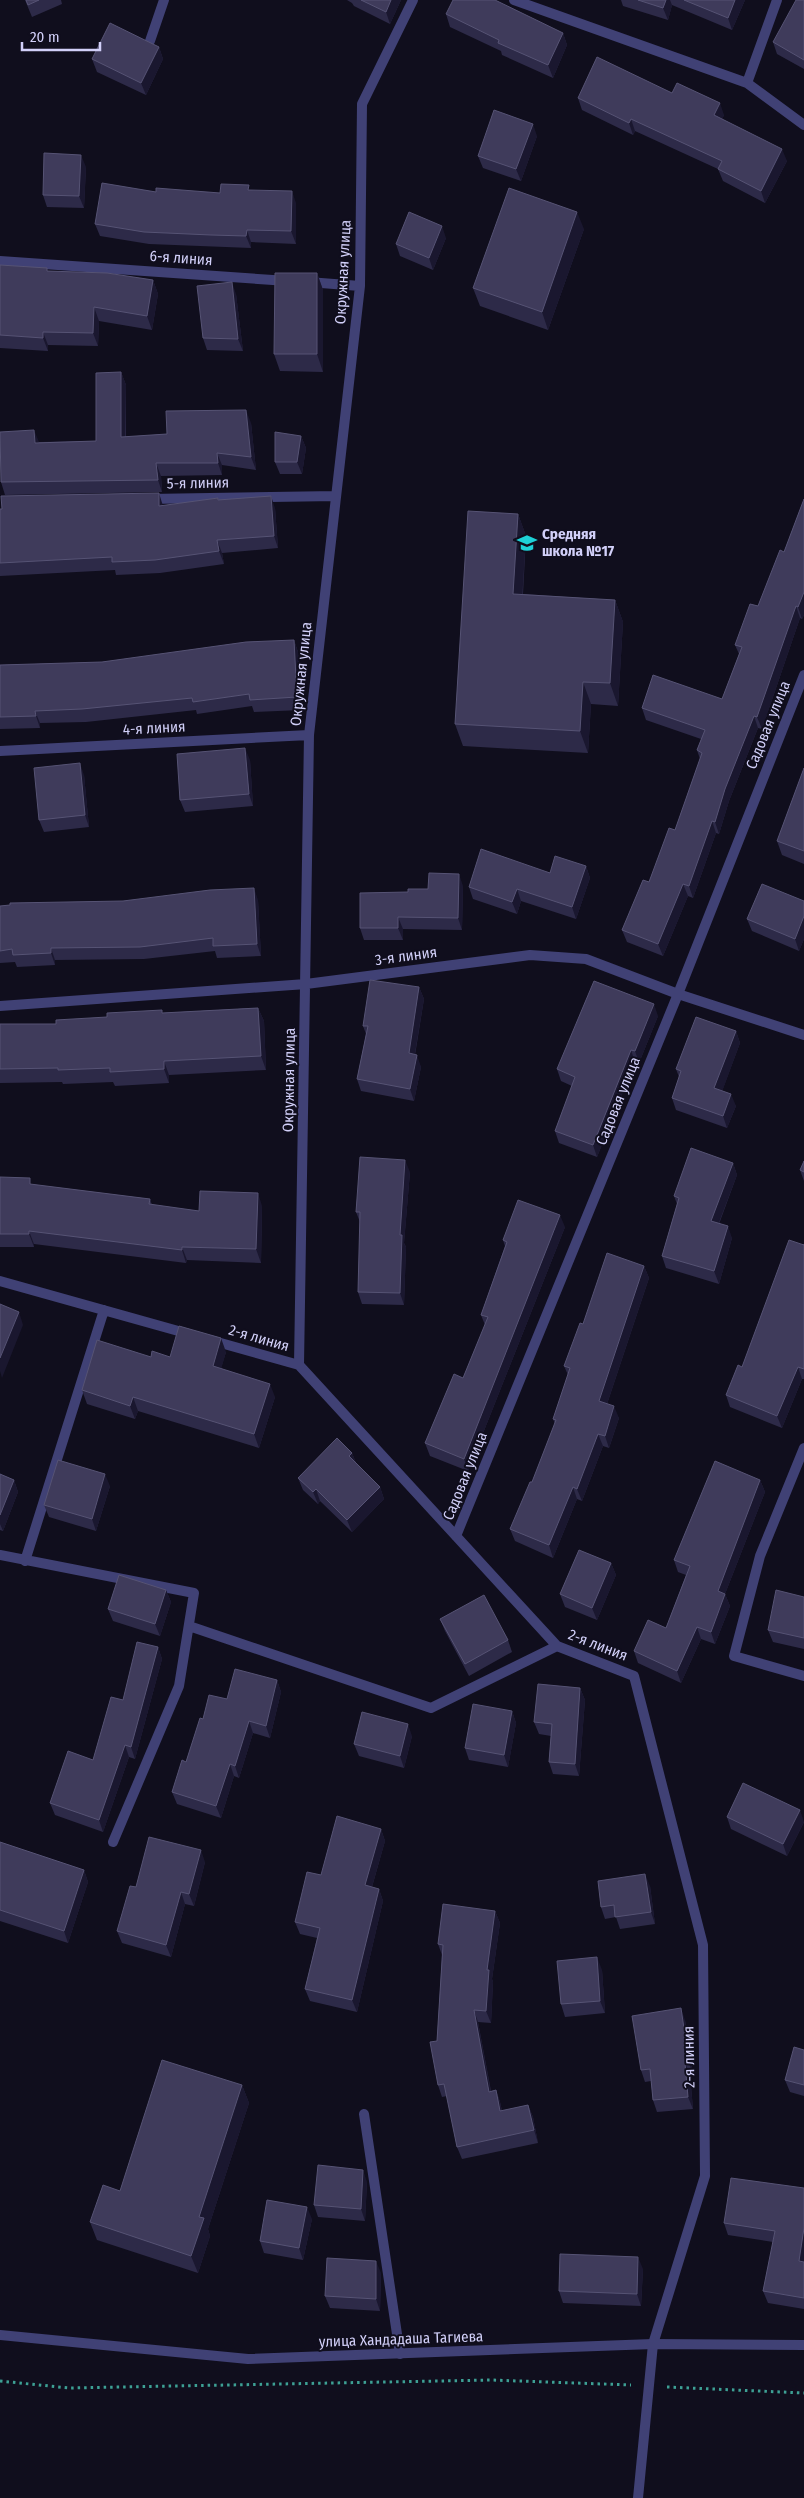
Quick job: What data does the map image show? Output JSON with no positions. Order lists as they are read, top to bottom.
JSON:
{
  "streets": {
    "street": [
      "6-я линия",
      "Окружная улица",
      "5-я линия",
      "Садовая улица",
      "4-я линия",
      "3-я линия",
      "2-я линия",
      "улица Хандадаша Тагиева"
    ]
  },
  "crossings": [
    ["6-я линия", "Окружная улица"],
    ["Окружная улица", "5-я линия"],
    ["Окружная улица", "4-я линия"],
    ["Окружная улица", "3-я линия"],
    ["Окружная улица", "2-я линия"],
    ["Садовая улица", "3-я линия"],
    ["Садовая улица", "2-я линия"],
    ["2-я линия", "улица Хандадаша Тагиева"]
  ],
  "places": {
    "school or university": ["Средняя школа №17"]
  },
  "scale_bar": "20 m"
}
